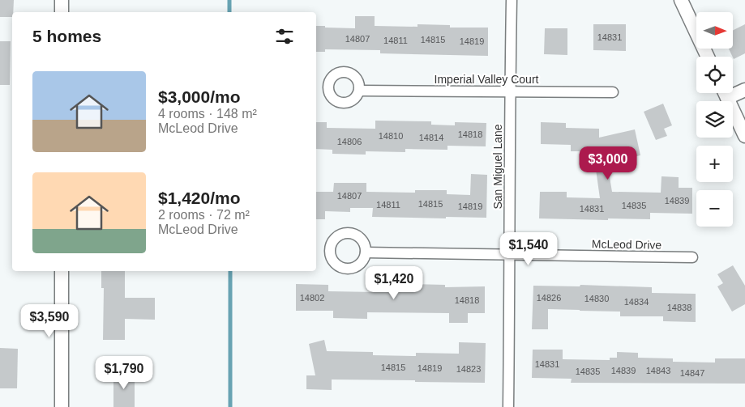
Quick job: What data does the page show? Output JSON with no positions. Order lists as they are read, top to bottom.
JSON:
{
  "streets": {
    "street": ["Imperial Valley Court", "San Miguel Lane", "McLeod Drive"]
  },
  "crossings": [
    ["Imperial Valley Court", "San Miguel Lane"],
    ["San Miguel Lane", "McLeod Drive"]
  ],
  "house_numbers": [
    "14831",
    "14807",
    "14815",
    "14811",
    "14819",
    "14818",
    "14810",
    "14814",
    "14806",
    "14807",
    "14839",
    "14815",
    "14811",
    "14835",
    "14819",
    "14831",
    "14802",
    "14826",
    "14830",
    "14818",
    "14834",
    "14838",
    "14831",
    "14815",
    "14819",
    "14823",
    "14839",
    "14843",
    "14835",
    "14847"
  ],
  "north": "right",
  "page": {
    "map_buttons": ["+", "−"],
    "heading": "5 homes",
    "list": [
      {
        "name": "$3,000/mo",
        "note": "4 rooms · 148 m² · McLeod Drive"
      },
      {
        "name": "$1,420/mo",
        "note": "2 rooms · 72 m² · McLeod Drive"
      }
    ],
    "price": [
      "$3,000",
      "$1,540",
      "$1,420",
      "$3,590",
      "$1,790"
    ]
  }
}
